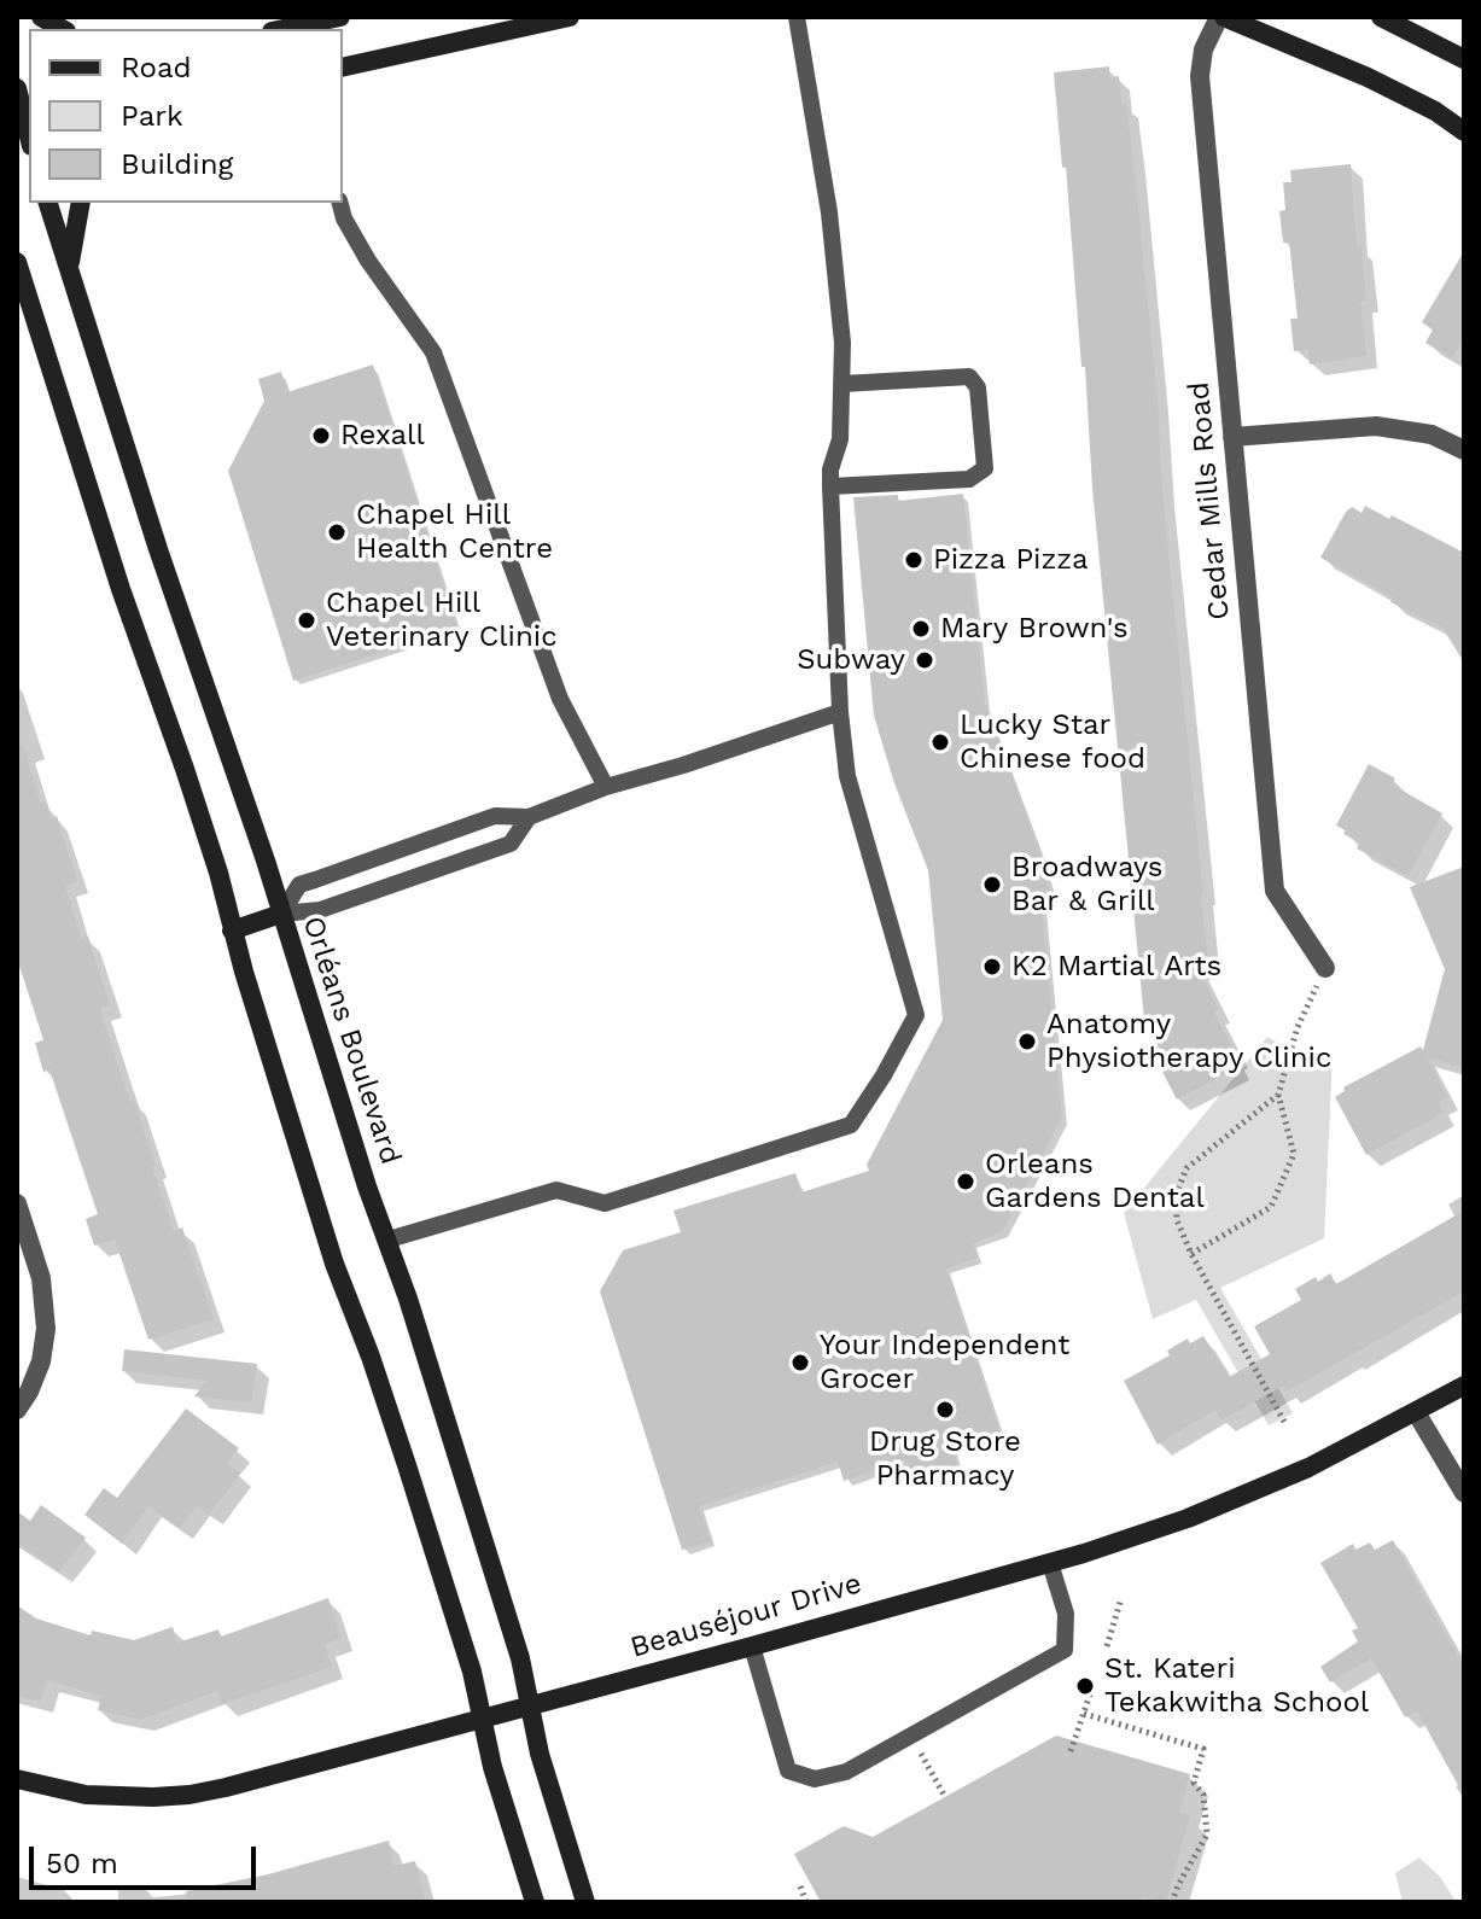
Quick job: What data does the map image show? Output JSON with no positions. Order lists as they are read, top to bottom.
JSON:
{
  "streets": {
    "main road": ["Orléans Boulevard", "Beauséjour Drive"],
    "street": ["Cedar Mills Road"]
  },
  "crossings": [
    ["Orléans Boulevard", "Beauséjour Drive"]
  ],
  "places": [
    "Rexall",
    "Chapel Hill Health Centre",
    "Pizza Pizza",
    "Chapel Hill Veterinary Clinic",
    "Mary Brown's",
    "Subway",
    "Lucky Star Chinese food",
    "Broadways Bar & Grill",
    "K2 Martial Arts",
    "Anatomy Physiotherapy Clinic",
    "Orleans Gardens Dental",
    "Your Independent Grocer",
    "Drug Store Pharmacy",
    "St. Kateri Tekakwitha School"
  ],
  "legend": ["Road", "Park", "Building"],
  "scale_bar": "50 m"
}
